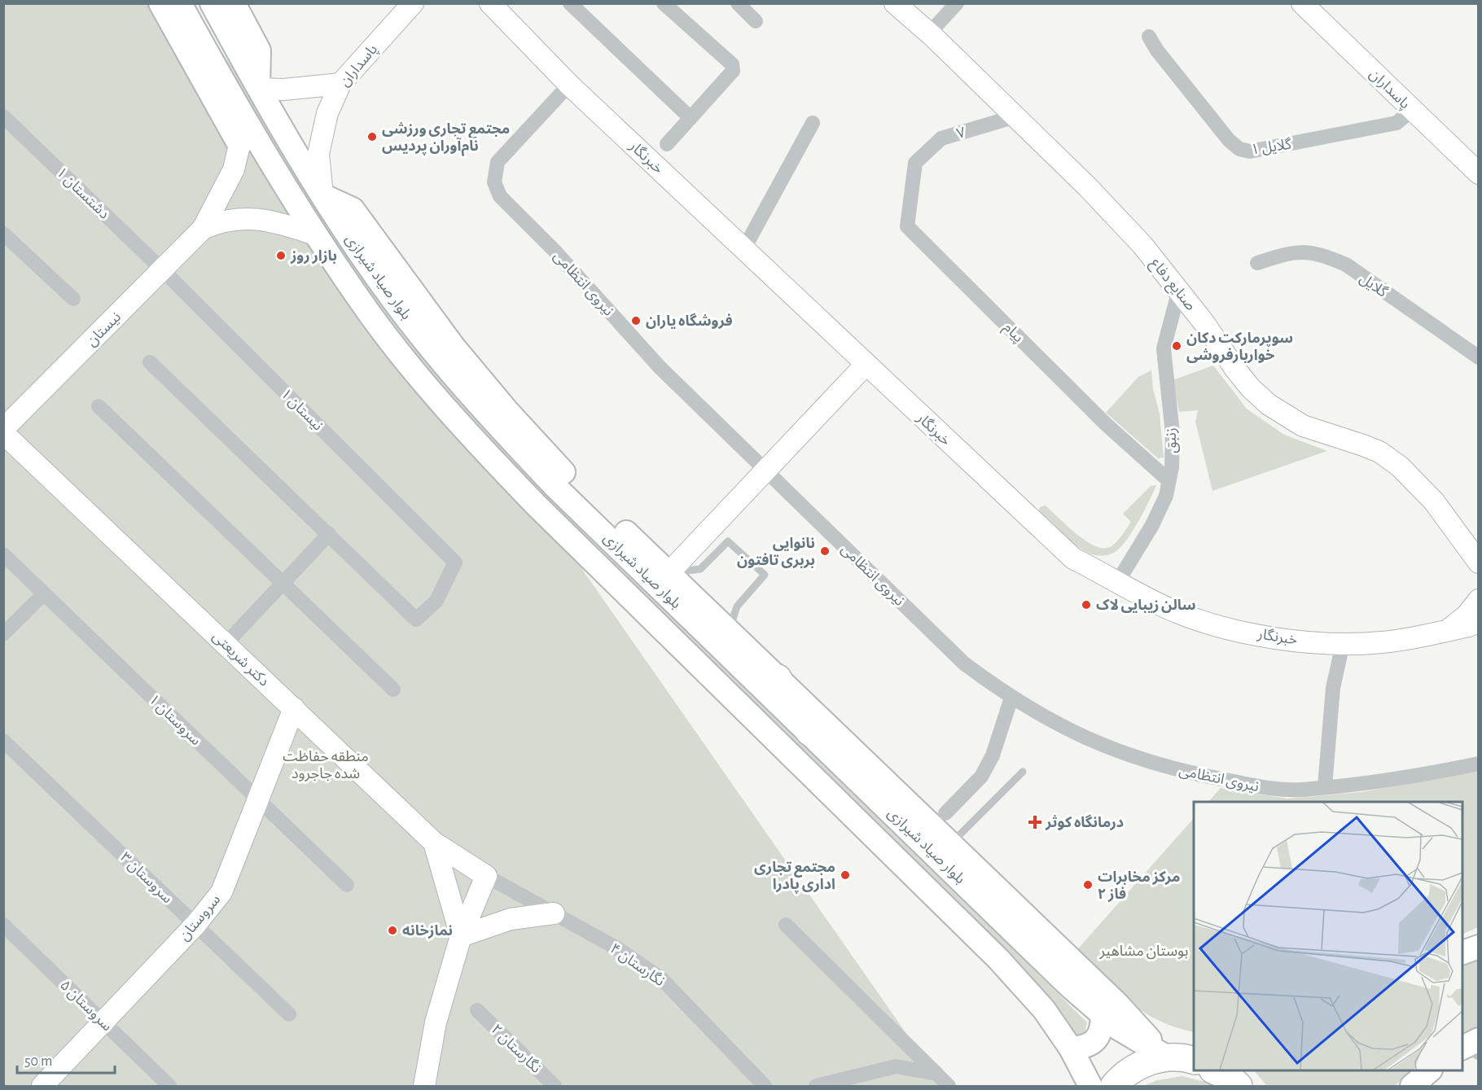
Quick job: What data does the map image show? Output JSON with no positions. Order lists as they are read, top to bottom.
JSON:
{
  "streets": {
    "main road": ["بلوار صیاد شیرازی"],
    "street": [
      "پاسداران",
      "۷",
      "گلایل ۱",
      "خبرنگار",
      "دشتستان ۱",
      "نیروی انتظامی",
      "صنایع دفاع",
      "گلایل",
      "نیستان",
      "پیام",
      "نیستان ۱",
      "زنبق",
      "دکتر شریعتی",
      "سروستان ۱",
      "سروستان ۳",
      "سروستان",
      "نگارستان ۴",
      "سروستان ۵",
      "نگارستان ۲"
    ]
  },
  "crossings": [
    ["پاسداران", "گلایل ۱"],
    ["پاسداران", "بلوار صیاد شیرازی"],
    ["۷", "صنایع دفاع"],
    ["۷", "پیام"],
    ["خبرنگار", "نیروی انتظامی"],
    ["خبرنگار", "زنبق"],
    ["دشتستان ۱", "نیستان"],
    ["دشتستان ۱", "نیستان ۱"],
    ["صنایع دفاع", "زنبق"],
    ["نیستان", "نیستان ۱"],
    ["نیستان", "دکتر شریعتی"],
    ["پیام", "زنبق"],
    ["دکتر شریعتی", "سروستان"],
    ["دکتر شریعتی", "نگارستان ۴"],
    ["سروستان ۱", "سروستان"],
    ["سروستان ۳", "سروستان"],
    ["سروستان", "سروستان ۵"]
  ],
  "parks": ["منطقه حفاظت شده جاجرود", "بوستان مشاهیر"],
  "places": {
    "other": [
      "مجتمع تجاری ورزشی نام‌آوران پردیس",
      "بازار روز",
      "فروشگاه یاران",
      "سوپرمارکت دکان خواربارفروشی",
      "نانوایی بربری تافتون",
      "سالن زیبایی لاک",
      "مجتمع تجاری اداری پادرا",
      "مرکز مخابرات فاز ۲",
      "نمازخانه"
    ],
    "health": ["درمانگاه کوثر"]
  },
  "scale_bar": "50 m"
}
